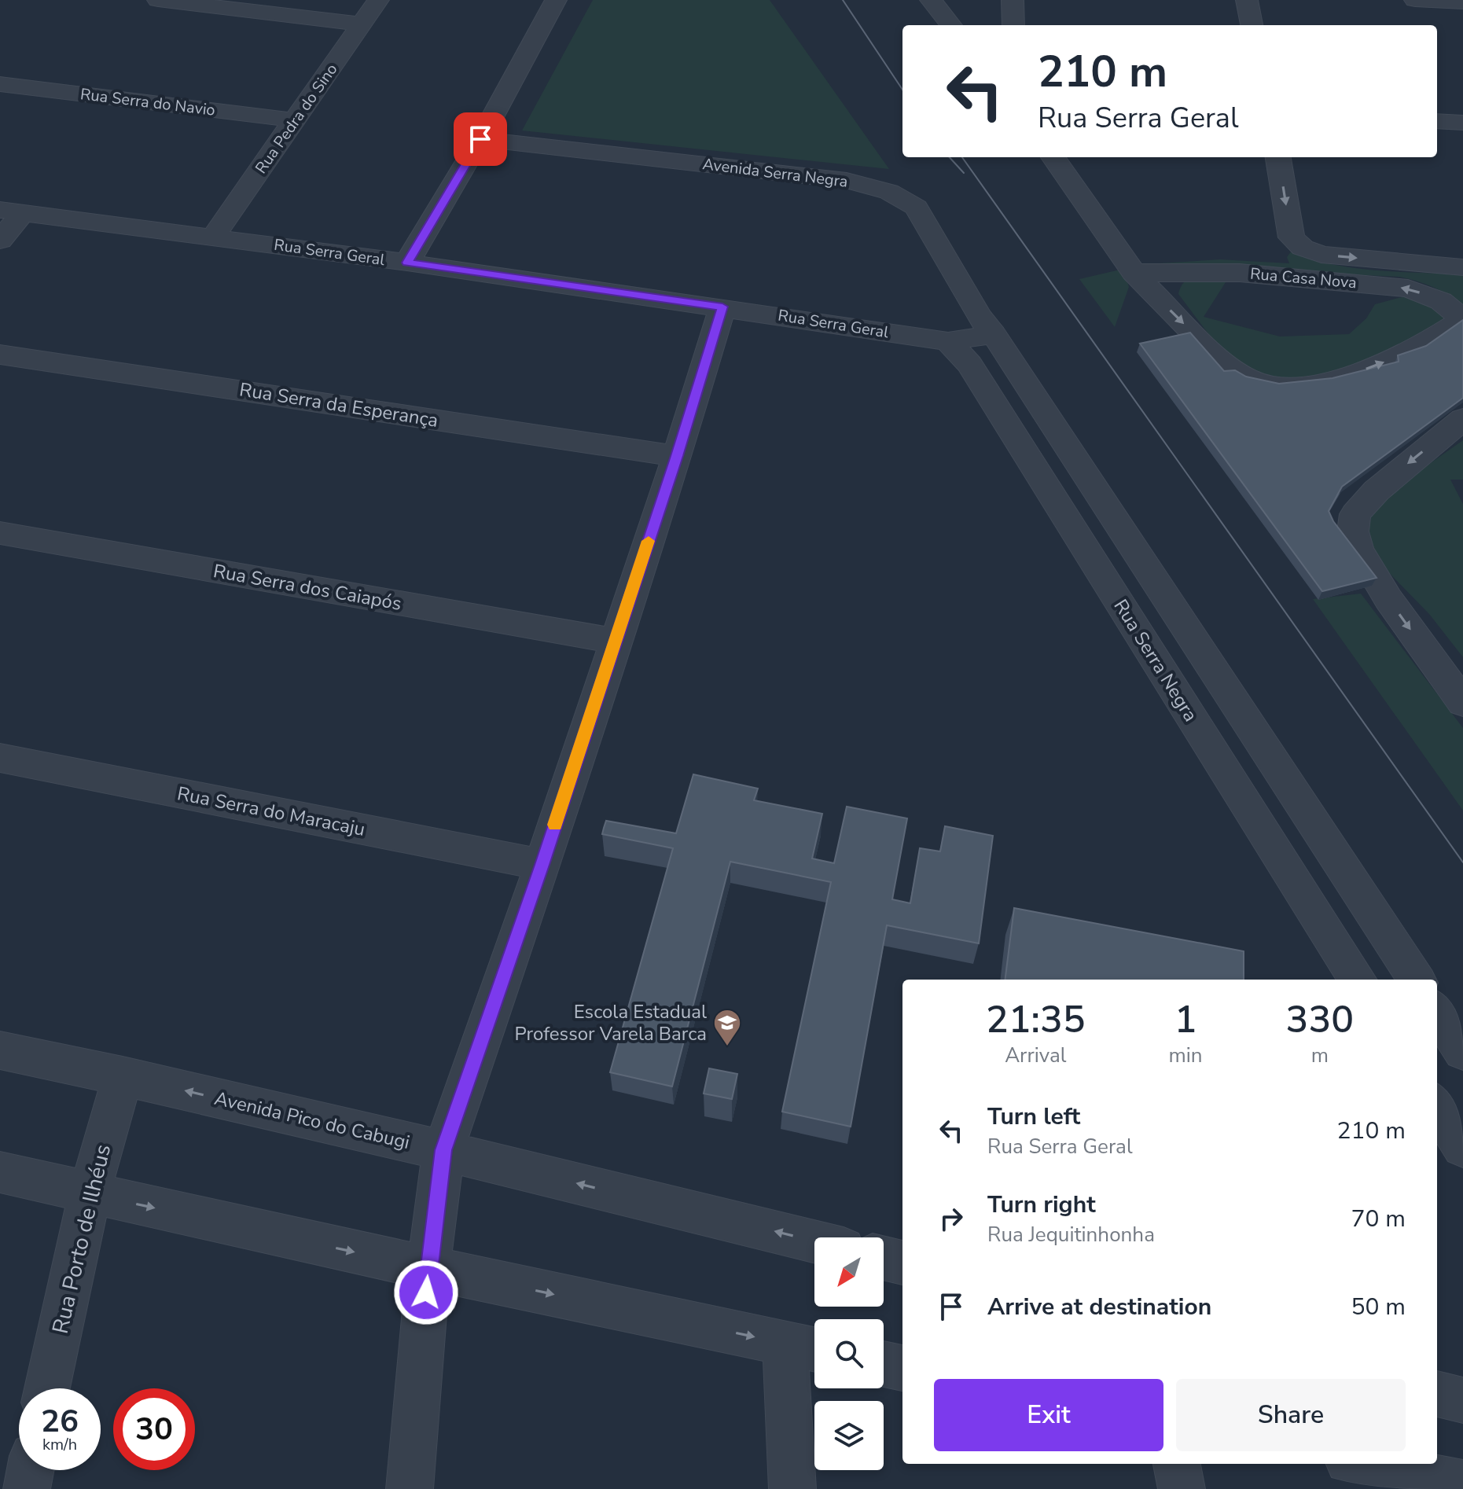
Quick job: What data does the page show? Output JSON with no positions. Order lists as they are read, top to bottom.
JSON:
{
  "streets": {
    "street": [
      "Rua Serra do Navio",
      "Rua Pedra do Sino",
      "Avenida Serra Negra",
      "Rua Serra Geral",
      "Rua Casa Nova",
      "Rua Serra da Esperança",
      "Rua Serra dos Caiapós",
      "Rua Serra Negra",
      "Rua Serra do Maracaju",
      "Avenida Pico do Cabugi",
      "Rua Porto de Ilhéus"
    ]
  },
  "crossings": [
    ["Rua Serra do Navio", "Rua Pedra do Sino"],
    ["Rua Pedra do Sino", "Rua Serra Geral"],
    ["Avenida Serra Negra", "Rua Serra Geral"],
    ["Rua Serra Geral", "Rua Serra Negra"],
    ["Avenida Pico do Cabugi", "Rua Porto de Ilhéus"]
  ],
  "places": {
    "school or university": ["Escola Estadual Professor Varela Barca"]
  },
  "north": "bottom left",
  "page": {
    "turn": ["210 m", "Rua Serra Geral"],
    "eta": [
      "21:35",
      "Arrival",
      "1",
      "min",
      "330",
      "m"
    ],
    "list": [
      {
        "name": "Turn left",
        "note": "Rua Serra Geral",
        "value": "210 m"
      },
      {
        "name": "Turn right",
        "note": "Rua Jequitinhonha",
        "value": "70 m"
      },
      {
        "name": "Arrive at destination",
        "value": "50 m"
      }
    ],
    "buttons": ["Exit", "Share"],
    "speed": "26 km/h",
    "limit": "30"
  }
}
